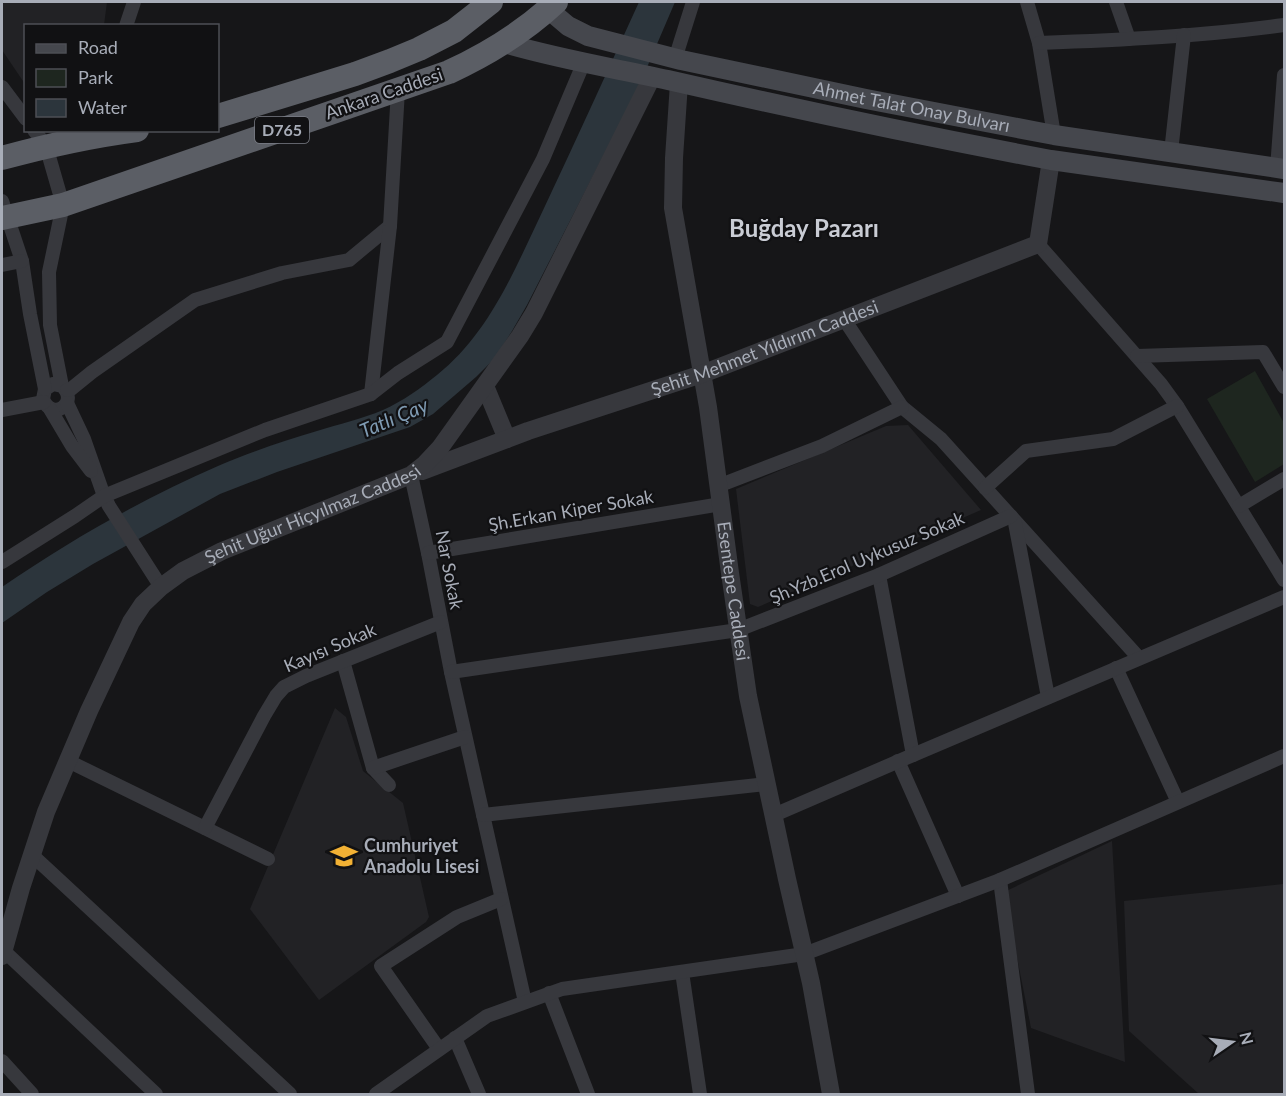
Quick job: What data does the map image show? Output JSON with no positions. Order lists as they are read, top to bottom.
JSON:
{
  "streets": {
    "highway": ["Ankara Caddesi", "D765"],
    "main road": ["Ahmet Talat Onay Bulvarı"],
    "street": [
      "Şehit Mehmet Yıldırım Caddesi",
      "Şh.Erkan Kiper Sokak",
      "Şehit Uğur Hiçyılmaz Caddesi",
      "Şh.Yzb.Erol Uykusuz Sokak",
      "Nar Sokak",
      "Esentepe Caddesi",
      "Kayısı Sokak"
    ]
  },
  "crossings": [
    ["Ankara Caddesi", "Ahmet Talat Onay Bulvarı"],
    ["Ahmet Talat Onay Bulvarı", "Şehit Uğur Hiçyılmaz Caddesi"],
    ["Ahmet Talat Onay Bulvarı", "Esentepe Caddesi"],
    ["Şehit Mehmet Yıldırım Caddesi", "Şehit Uğur Hiçyılmaz Caddesi"],
    ["Şehit Mehmet Yıldırım Caddesi", "Nar Sokak"],
    ["Şehit Mehmet Yıldırım Caddesi", "Esentepe Caddesi"],
    ["Şh.Erkan Kiper Sokak", "Nar Sokak"],
    ["Şh.Erkan Kiper Sokak", "Esentepe Caddesi"],
    ["Şehit Uğur Hiçyılmaz Caddesi", "Nar Sokak"],
    ["Şh.Yzb.Erol Uykusuz Sokak", "Nar Sokak"],
    ["Şh.Yzb.Erol Uykusuz Sokak", "Esentepe Caddesi"],
    ["Nar Sokak", "Kayısı Sokak"]
  ],
  "districts": ["Buğday Pazarı"],
  "water": ["Tatlı Çay"],
  "places": {
    "school or university": ["Cumhuriyet Anadolu Lisesi"]
  },
  "legend": ["Road", "Park", "Water"],
  "north": "right"
}
